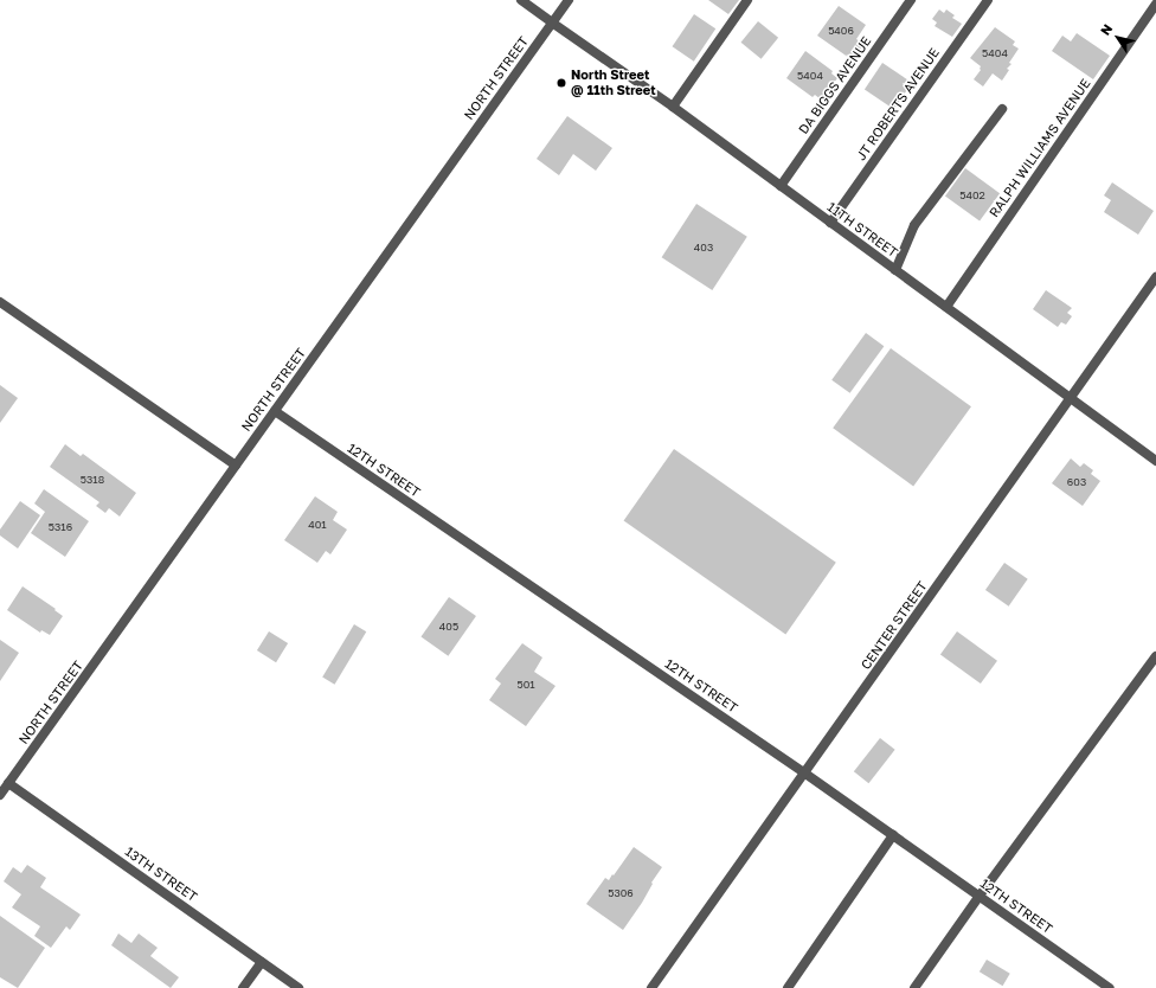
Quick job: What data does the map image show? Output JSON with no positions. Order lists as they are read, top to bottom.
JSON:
{
  "streets": {
    "street": [
      "NORTH STREET",
      "DA BIGGS AVENUE",
      "JT ROBERTS AVENUE",
      "RALPH WILLIAMS AVENUE",
      "11TH STREET",
      "12TH STREET",
      "CENTER STREET",
      "13TH STREET"
    ]
  },
  "crossings": [
    ["NORTH STREET", "11TH STREET"],
    ["NORTH STREET", "12TH STREET"],
    ["NORTH STREET", "13TH STREET"],
    ["DA BIGGS AVENUE", "11TH STREET"],
    ["JT ROBERTS AVENUE", "11TH STREET"],
    ["RALPH WILLIAMS AVENUE", "11TH STREET"],
    ["11TH STREET", "CENTER STREET"],
    ["12TH STREET", "CENTER STREET"]
  ],
  "places": ["North Street @ 11th Street"],
  "house_numbers": [
    "5406",
    "5404",
    "5404",
    "5402",
    "403",
    "5318",
    "603",
    "401",
    "5316",
    "405",
    "501",
    "5306"
  ],
  "north": "top left"
}
